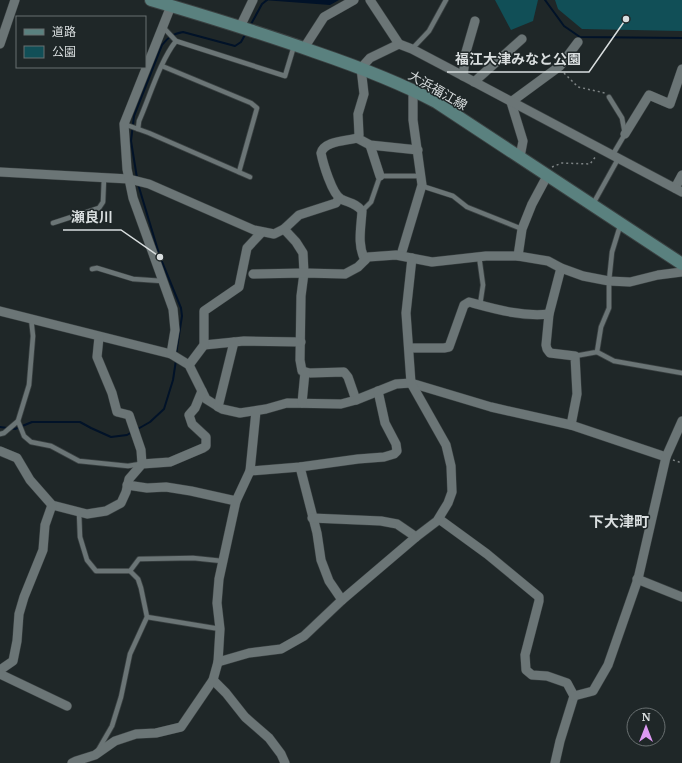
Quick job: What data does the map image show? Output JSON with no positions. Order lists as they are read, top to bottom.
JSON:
{
  "streets": {
    "main road": ["大浜福江線"]
  },
  "districts": ["下大津町"],
  "places": ["福江大津みなと公園", "瀬良川"],
  "legend": ["道路", "公園"],
  "north": "top"
}
